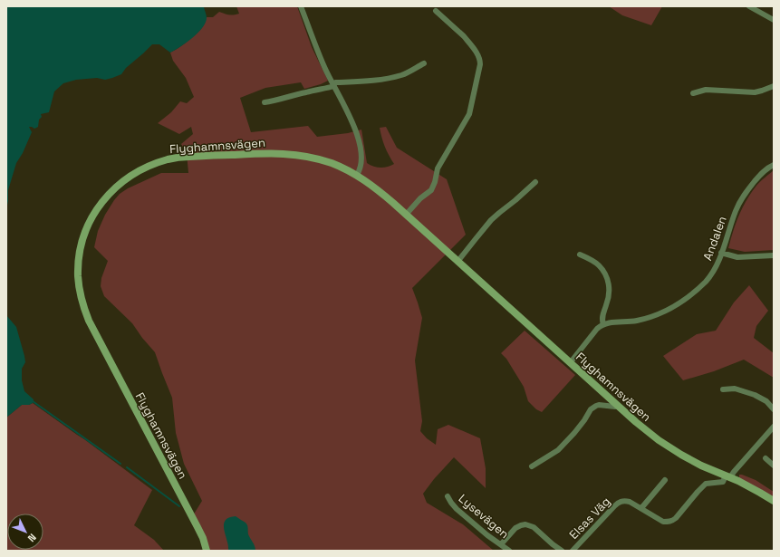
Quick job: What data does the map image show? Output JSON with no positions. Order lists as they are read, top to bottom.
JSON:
{
  "streets": {
    "street": [
      "Flyghamnsvägen",
      "Andalen",
      "Lysevägen",
      "Elsas Väg"
    ]
  },
  "crossings": [
    ["Flyghamnsvägen", "Elsas Väg"],
    ["Lysevägen", "Elsas Väg"]
  ],
  "north": "bottom right"
}
